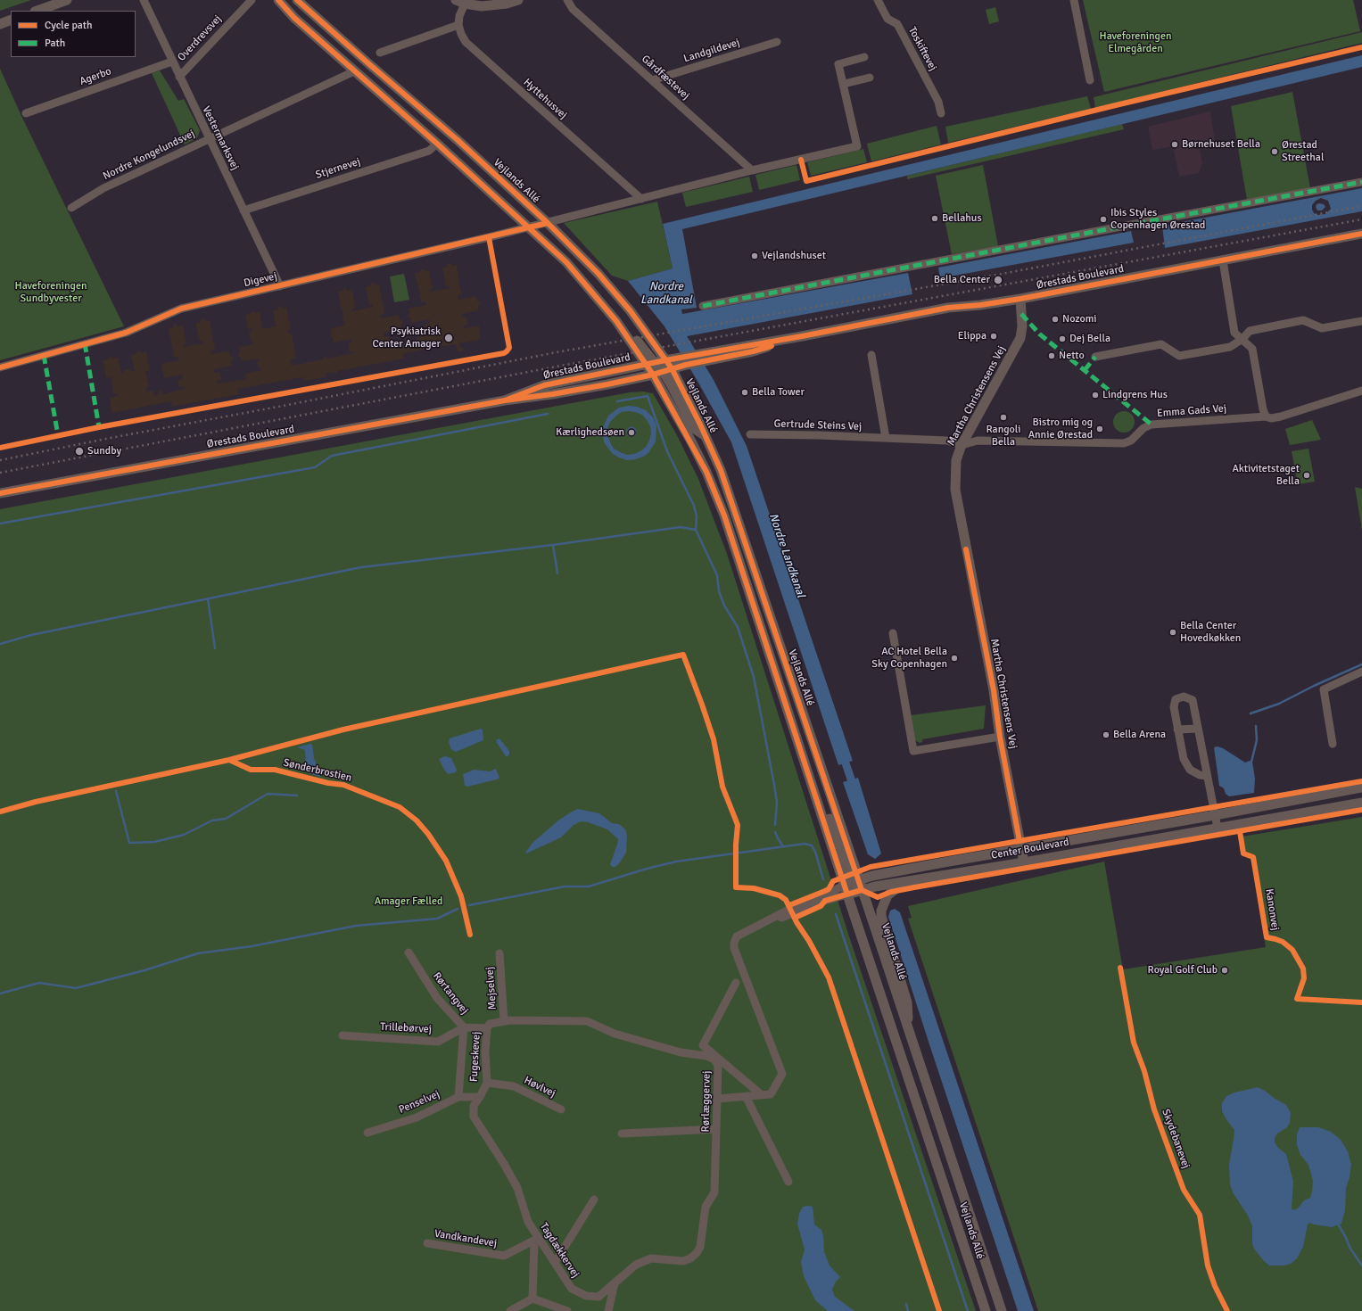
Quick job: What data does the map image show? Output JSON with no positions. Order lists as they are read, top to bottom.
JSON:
{
  "streets": {
    "street": [
      "Overdrevsvej",
      "Toskiftevej",
      "Landgildevej",
      "Agerbo",
      "Gårdfæstevej",
      "Hyttehusvej",
      "Vestermarksvej",
      "Nordre Kongelundsvej",
      "Stjernevej",
      "Vejlands Allé",
      "Ørestads Boulevard",
      "Digevej",
      "Martha Christensens Vej",
      "Emma Gads Vej",
      "Gertrude Steins Vej",
      "Center Boulevard",
      "Mejselvej",
      "Rørtangvej",
      "Trillebørvej",
      "Fugeskevej",
      "Høvlvej",
      "Rørlæggervej",
      "Penselvej",
      "Vandkandevej",
      "Tagdækkervej"
    ],
    "cycle path": ["Sønderbrostien", "Kanonvej", "Skydebanevej"]
  },
  "crossings": [
    ["Overdrevsvej", "Vestermarksvej"],
    ["Landgildevej", "Gårdfæstevej"],
    ["Agerbo", "Vestermarksvej"],
    ["Gårdfæstevej", "Digevej"],
    ["Hyttehusvej", "Digevej"],
    ["Vestermarksvej", "Nordre Kongelundsvej"],
    ["Vestermarksvej", "Stjernevej"],
    ["Vestermarksvej", "Digevej"],
    ["Vejlands Allé", "Ørestads Boulevard"],
    ["Vejlands Allé", "Digevej"],
    ["Vejlands Allé", "Center Boulevard"],
    ["Ørestads Boulevard", "Martha Christensens Vej"],
    ["Martha Christensens Vej", "Emma Gads Vej"],
    ["Martha Christensens Vej", "Gertrude Steins Vej"],
    ["Martha Christensens Vej", "Center Boulevard"],
    ["Emma Gads Vej", "Gertrude Steins Vej"],
    ["Mejselvej", "Fugeskevej"],
    ["Rørtangvej", "Trillebørvej"],
    ["Rørtangvej", "Fugeskevej"],
    ["Fugeskevej", "Høvlvej"],
    ["Fugeskevej", "Rørlæggervej"],
    ["Fugeskevej", "Penselvej"],
    ["Fugeskevej", "Tagdækkervej"],
    ["Rørlæggervej", "Tagdækkervej"],
    ["Vandkandevej", "Tagdækkervej"]
  ],
  "water": ["Nordre Landkanal"],
  "parks": ["Haveforeningen Elmegården", "Haveforeningen Sundbyvester", "Amager Fælled"],
  "places": [
    "Børnehuset Bella",
    "Ørestad Streethal",
    "Bellahus",
    "Ibis Styles Copenhagen Ørestad",
    "Vejlandshuset",
    "Bella Center",
    "Nozomi",
    "Elippa",
    "Psykiatrisk Center Amager",
    "Dej Bella",
    "Netto",
    "Bella Tower",
    "Lindgrens Hus",
    "Rangoli Bella",
    "Bistro mig og Annie Ørestad",
    "Kærlighedsøen",
    "Sundby",
    "Aktivitetstaget Bella",
    "Bella Center Hovedkøkken",
    "AC Hotel Bella Sky Copenhagen",
    "Bella Arena",
    "Royal Golf Club"
  ],
  "legend": ["Cycle path", "Path"]
}
